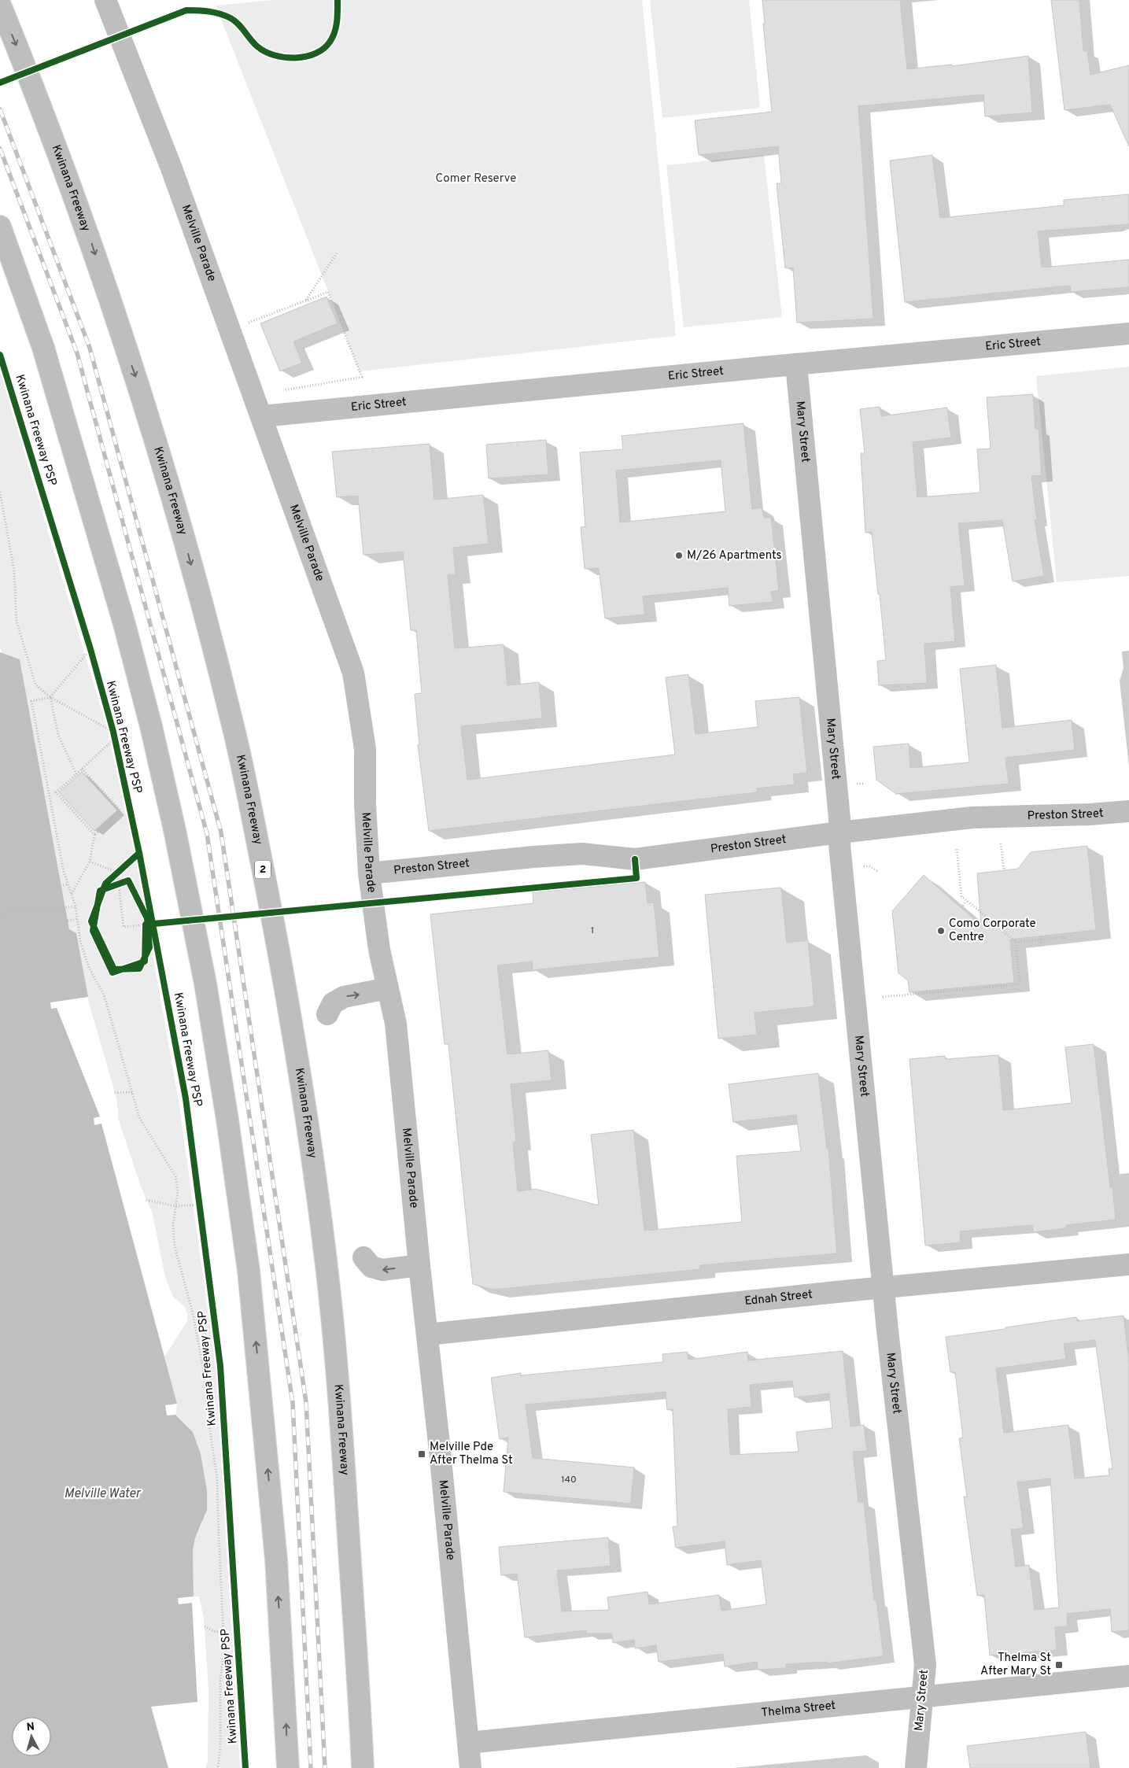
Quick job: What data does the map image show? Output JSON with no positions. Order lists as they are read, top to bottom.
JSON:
{
  "streets": {
    "main road": [
      "Kwinana Freeway",
      "Melville Parade",
      "Eric Street",
      "Mary Street",
      "Preston Street",
      "2",
      "Ednah Street",
      "Thelma Street"
    ],
    "cycle path": ["Kwinana Freeway PSP"]
  },
  "crossings": [
    ["Melville Parade", "Eric Street"],
    ["Melville Parade", "Preston Street"],
    ["Melville Parade", "Ednah Street"],
    ["Melville Parade", "Thelma Street"],
    ["Eric Street", "Mary Street"],
    ["Mary Street", "Preston Street"],
    ["Mary Street", "Ednah Street"],
    ["Mary Street", "Thelma Street"]
  ],
  "water": ["Melville Water"],
  "parks": ["Comer Reserve"],
  "places": {
    "other": ["M/26 Apartments", "Como Corporate Centre"],
    "transit": ["Melville Pde After Thelma St", "Thelma St After Mary St"]
  },
  "house_numbers": ["1", "140"],
  "north": "top"
}
